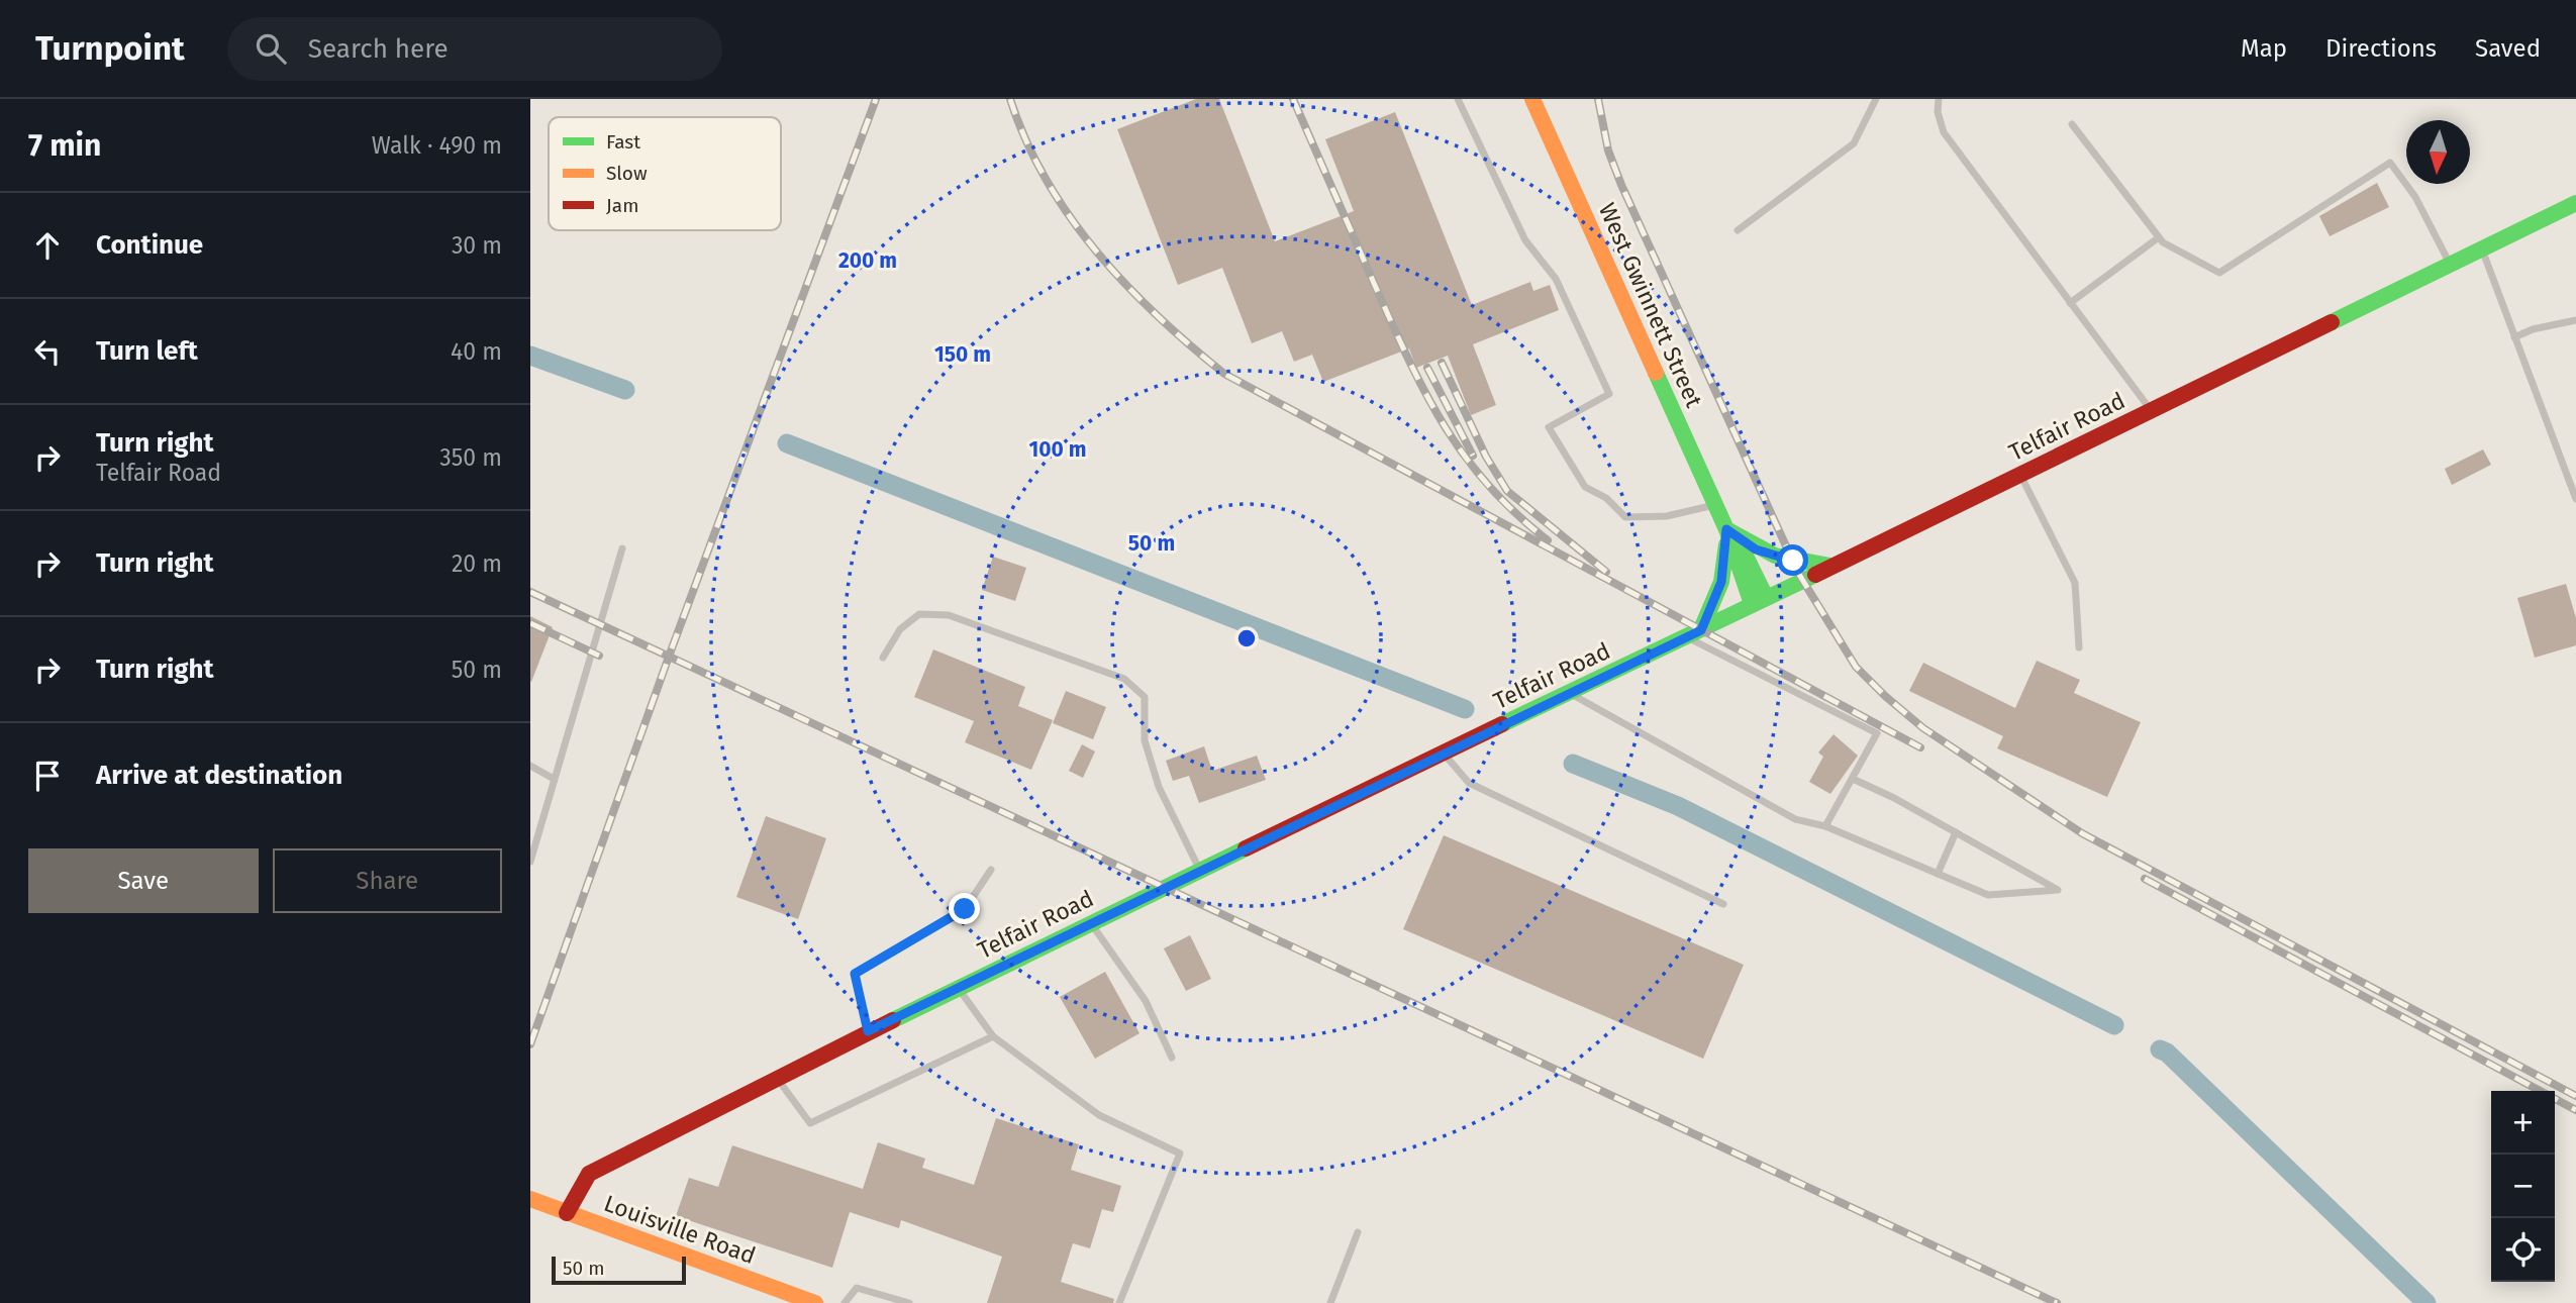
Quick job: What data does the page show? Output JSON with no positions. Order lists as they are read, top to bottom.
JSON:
{
  "streets": {
    "street": ["West Gwinnett Street", "Telfair Road", "Louisville Road"]
  },
  "crossings": [
    ["West Gwinnett Street", "Telfair Road"],
    ["Telfair Road", "Louisville Road"]
  ],
  "legend": ["Fast", "Slow", "Jam"],
  "scale_bar": "50 m",
  "north": "bottom",
  "page": {
    "header": "Turnpoint",
    "search": "Search here",
    "nav": ["Map", "Directions", "Saved"],
    "heading": ["7 min", "Walk · 490 m"],
    "list": [
      ["Continue", "30 m"],
      ["Turn left", "40 m"],
      ["Turn right", "Telfair Road", "350 m"],
      ["Turn right", "20 m"],
      ["Turn right", "50 m"],
      "Arrive at destination"
    ],
    "buttons": ["Save", "Share"],
    "map_buttons": ["+", "−"],
    "scale": "50 m"
  },
  "rings": [
    "200 m",
    "150 m",
    "100 m",
    "50 m"
  ]
}
